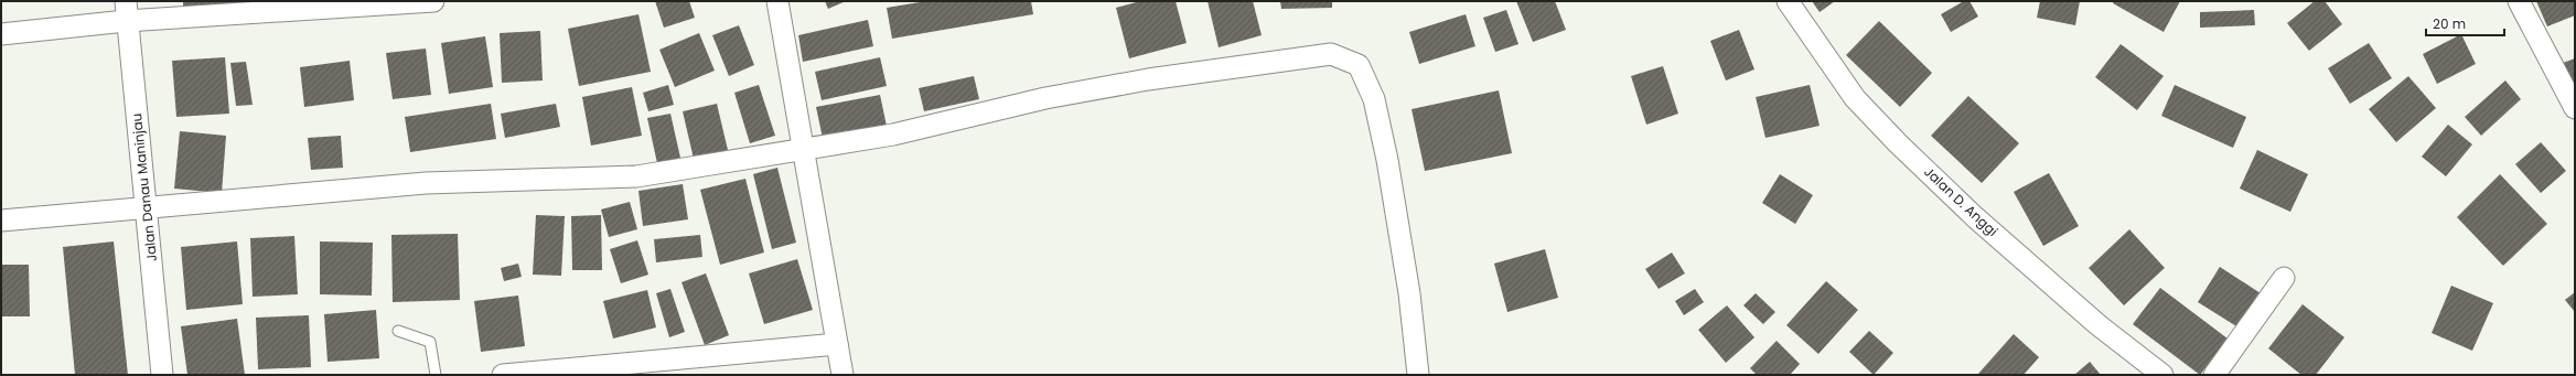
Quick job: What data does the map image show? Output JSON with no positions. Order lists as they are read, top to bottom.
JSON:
{
  "streets": {
    "street": ["Jalan Danau Maninjau", "Jalan D. Anggi"]
  },
  "scale_bar": "20 m"
}
